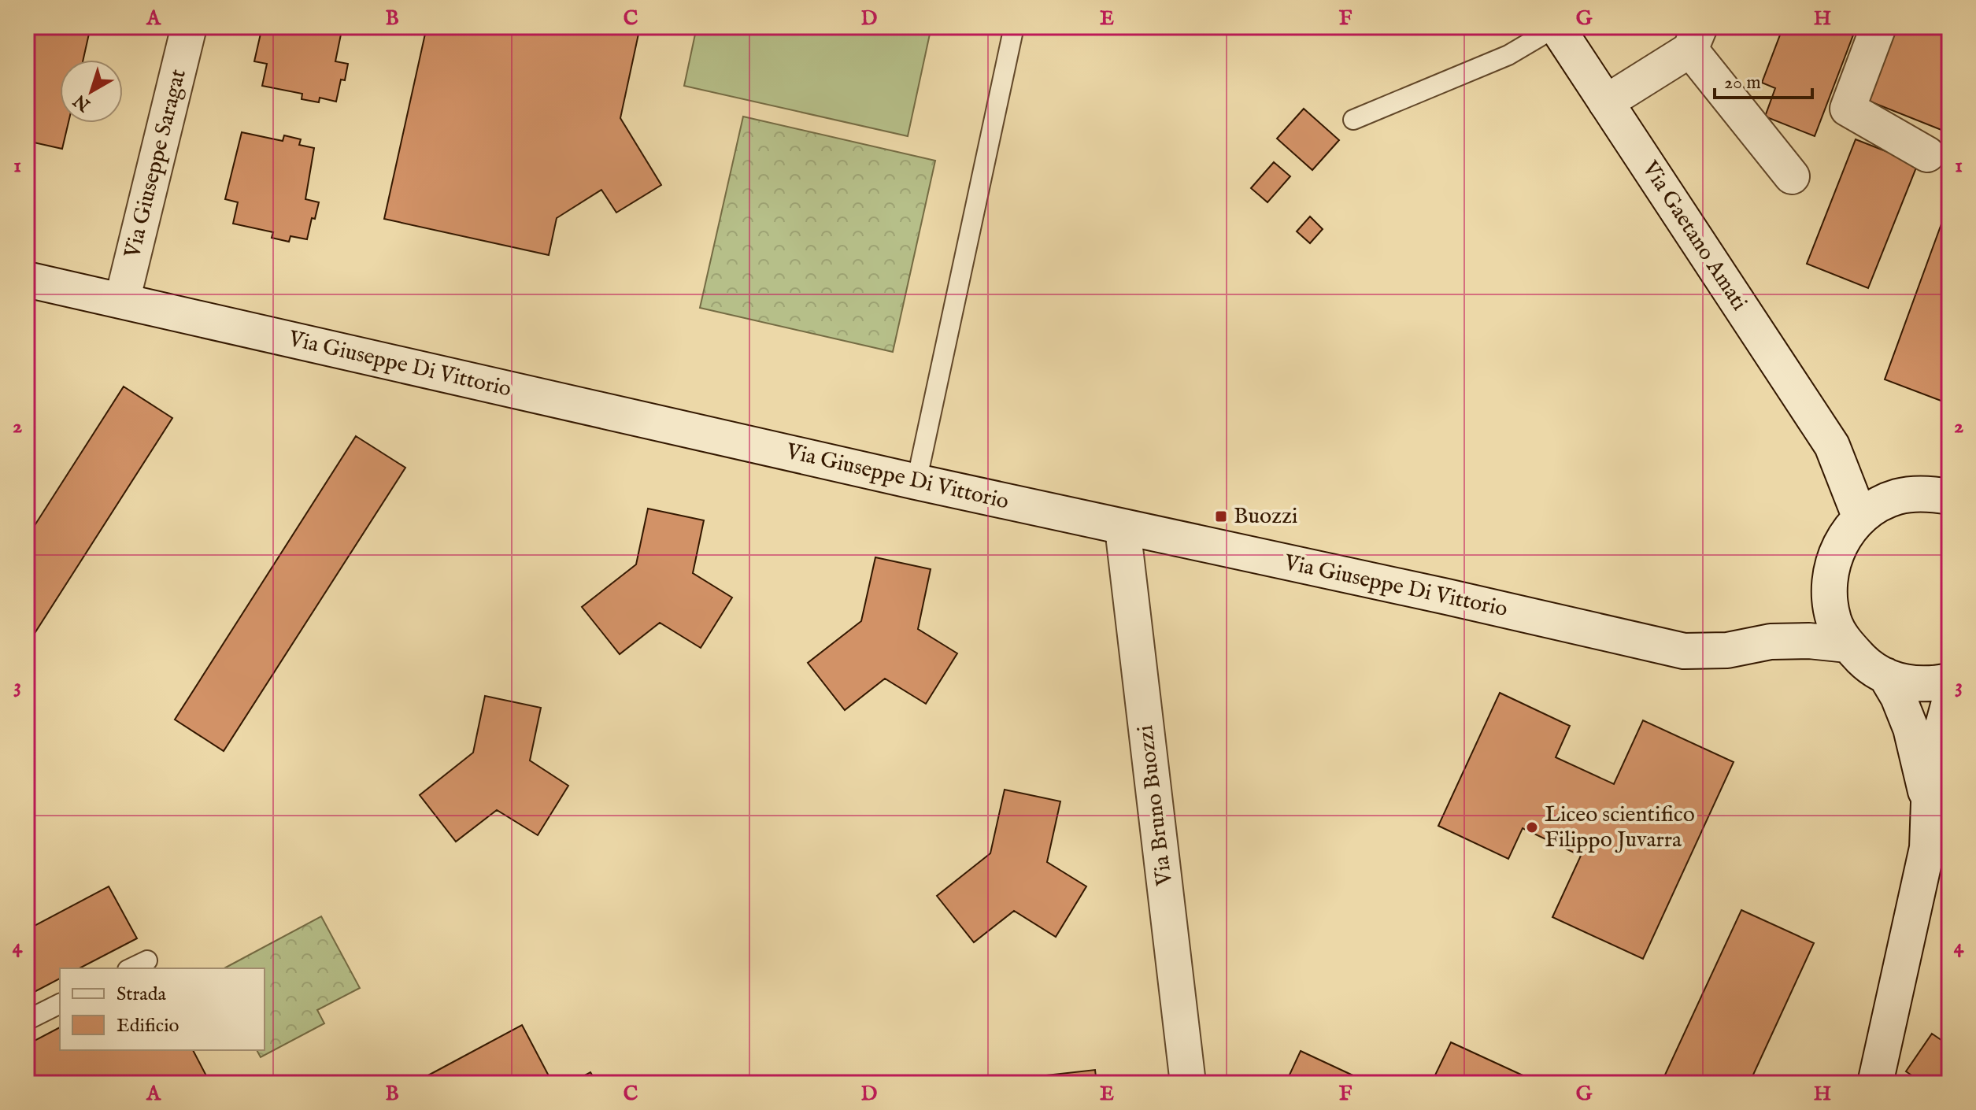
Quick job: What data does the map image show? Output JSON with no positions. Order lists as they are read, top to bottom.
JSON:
{
  "streets": {
    "street": [
      "Via Giuseppe Saragat",
      "Via Gaetano Amati",
      "Via Giuseppe Di Vittorio",
      "Via Bruno Buozzi"
    ]
  },
  "crossings": [
    ["Via Giuseppe Saragat", "Via Giuseppe Di Vittorio"],
    ["Via Giuseppe Di Vittorio", "Via Bruno Buozzi"]
  ],
  "places": {
    "transit": ["Buozzi"],
    "other": ["Liceo scientifico Filippo Juvarra"]
  },
  "legend": ["Strada", "Edificio"],
  "scale_bar": "20 m",
  "north": "bottom left",
  "grid": {
    "columns": [
      "A",
      "B",
      "C",
      "D",
      "E",
      "F",
      "G",
      "H"
    ],
    "rows": [
      "1",
      "2",
      "3",
      "4"
    ]
  }
}
